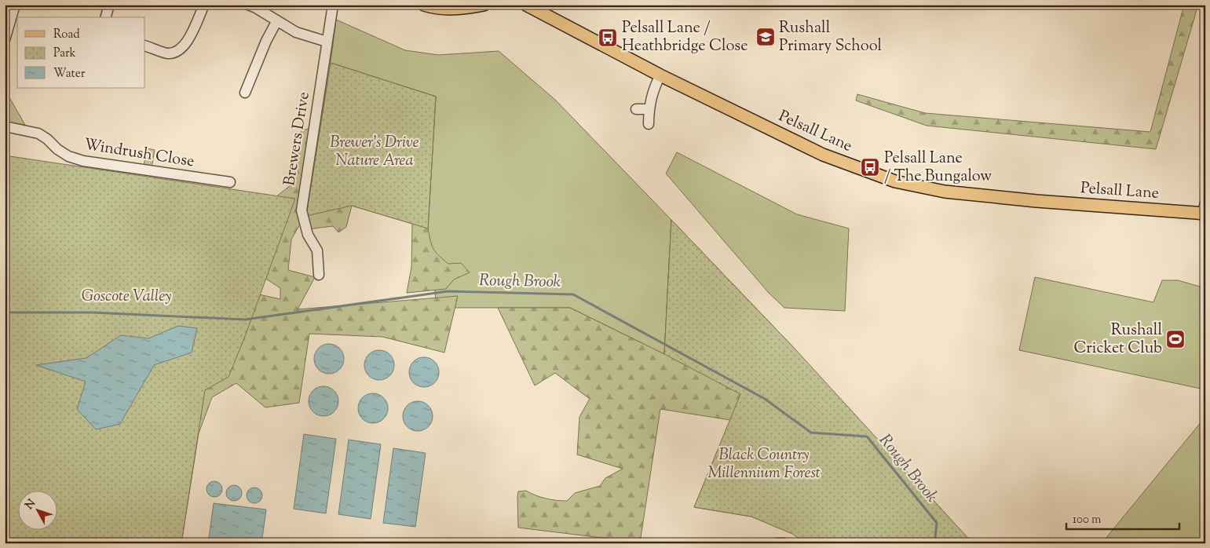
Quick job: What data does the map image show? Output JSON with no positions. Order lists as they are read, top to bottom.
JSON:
{
  "streets": {
    "main road": ["Pelsall Lane"],
    "street": ["Brewers Drive", "Windrush Close"]
  },
  "water": ["Rough Brook"],
  "parks": ["Brewer's Drive Nature Area", "Goscote Valley", "Black Country Millennium Forest"],
  "places": {
    "school or university": ["Rushall Primary School"],
    "bus stop": ["Pelsall Lane / Heathbridge Close", "Pelsall Lane / The Bungalow"],
    "sports": ["Rushall Cricket Club"]
  },
  "legend": ["Road", "Park", "Water"],
  "scale_bar": "100 m",
  "north": "top left"
}
